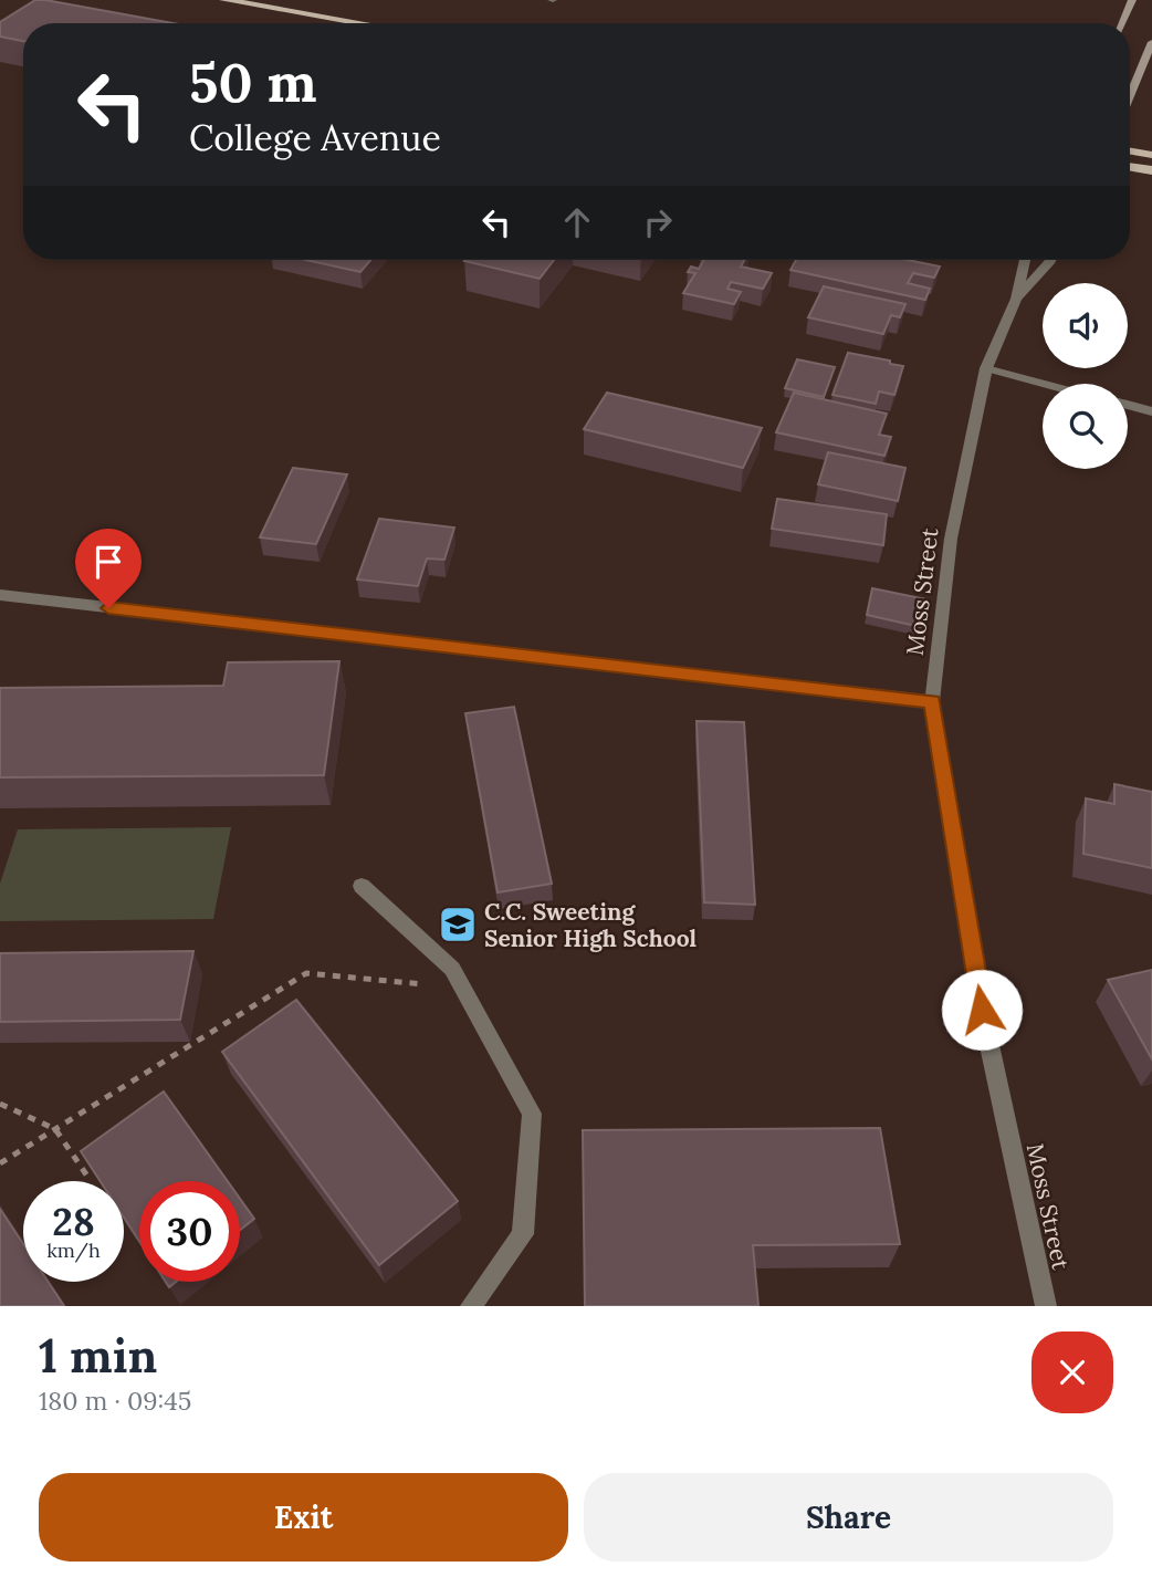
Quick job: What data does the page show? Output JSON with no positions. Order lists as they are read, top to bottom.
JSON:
{
  "streets": {
    "street": ["Moss Street"]
  },
  "places": {
    "school or university": ["C.C. Sweeting Senior High School"]
  },
  "page": {
    "turn": ["50 m", "College Avenue"],
    "speed": "28 km/h",
    "limit": "30",
    "heading": ["1 min", "180 m · 09:45"],
    "buttons": ["Exit", "Share"]
  }
}
